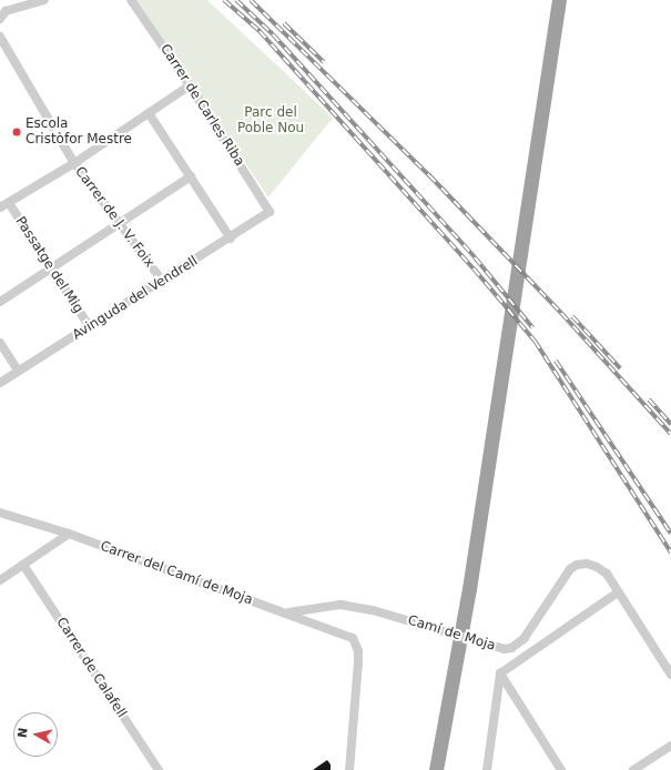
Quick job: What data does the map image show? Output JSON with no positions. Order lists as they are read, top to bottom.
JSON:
{
  "streets": {
    "street": [
      "Carrer de Carles Riba",
      "Carrer de J. V. Foix",
      "Passatge del Mig",
      "Avinguda del Vendrell",
      "Carrer del Camí de Moja",
      "Camí de Moja",
      "Carrer de Calafell"
    ]
  },
  "crossings": [
    ["Carrer de Carles Riba", "Avinguda del Vendrell"],
    ["Carrer de J. V. Foix", "Avinguda del Vendrell"],
    ["Passatge del Mig", "Avinguda del Vendrell"],
    ["Carrer del Camí de Moja", "Camí de Moja"]
  ],
  "parks": ["Parc del Poble Nou"],
  "places": ["Escola Cristòfor Mestre"],
  "north": "left"
}
